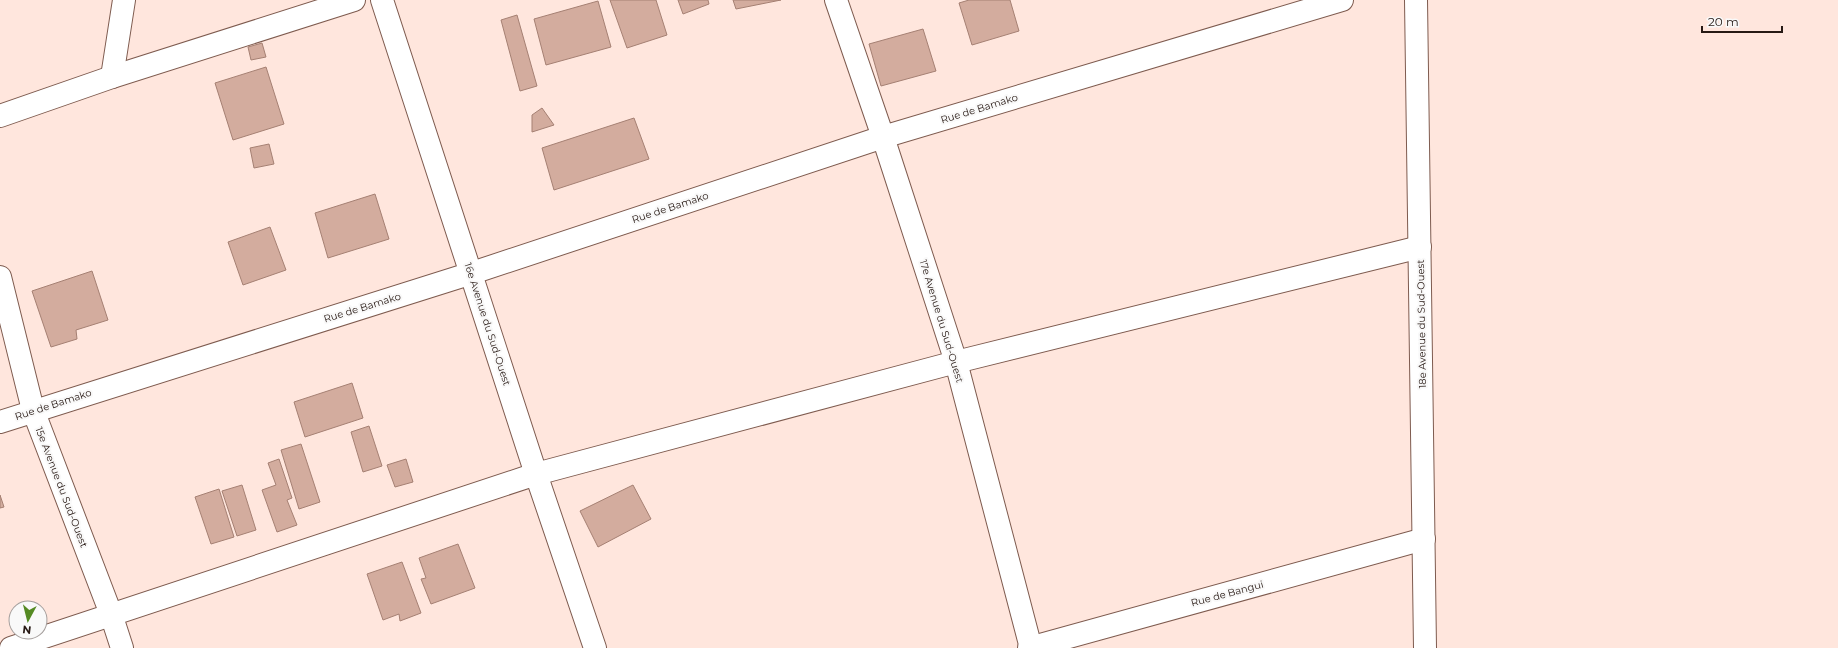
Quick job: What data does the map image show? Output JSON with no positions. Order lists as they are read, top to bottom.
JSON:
{
  "streets": {
    "street": [
      "Rue de Bamako",
      "17e Avenue du Sud-Ouest",
      "16e Avenue du Sud-Ouest",
      "18e Avenue du Sud-Ouest",
      "15e Avenue du Sud-Ouest",
      "Rue de Bangui"
    ]
  },
  "crossings": [
    ["Rue de Bamako", "17e Avenue du Sud-Ouest"],
    ["Rue de Bamako", "16e Avenue du Sud-Ouest"],
    ["Rue de Bamako", "15e Avenue du Sud-Ouest"],
    ["17e Avenue du Sud-Ouest", "Rue de Bangui"],
    ["18e Avenue du Sud-Ouest", "Rue de Bangui"]
  ],
  "scale_bar": "20 m",
  "north": "bottom"
}
